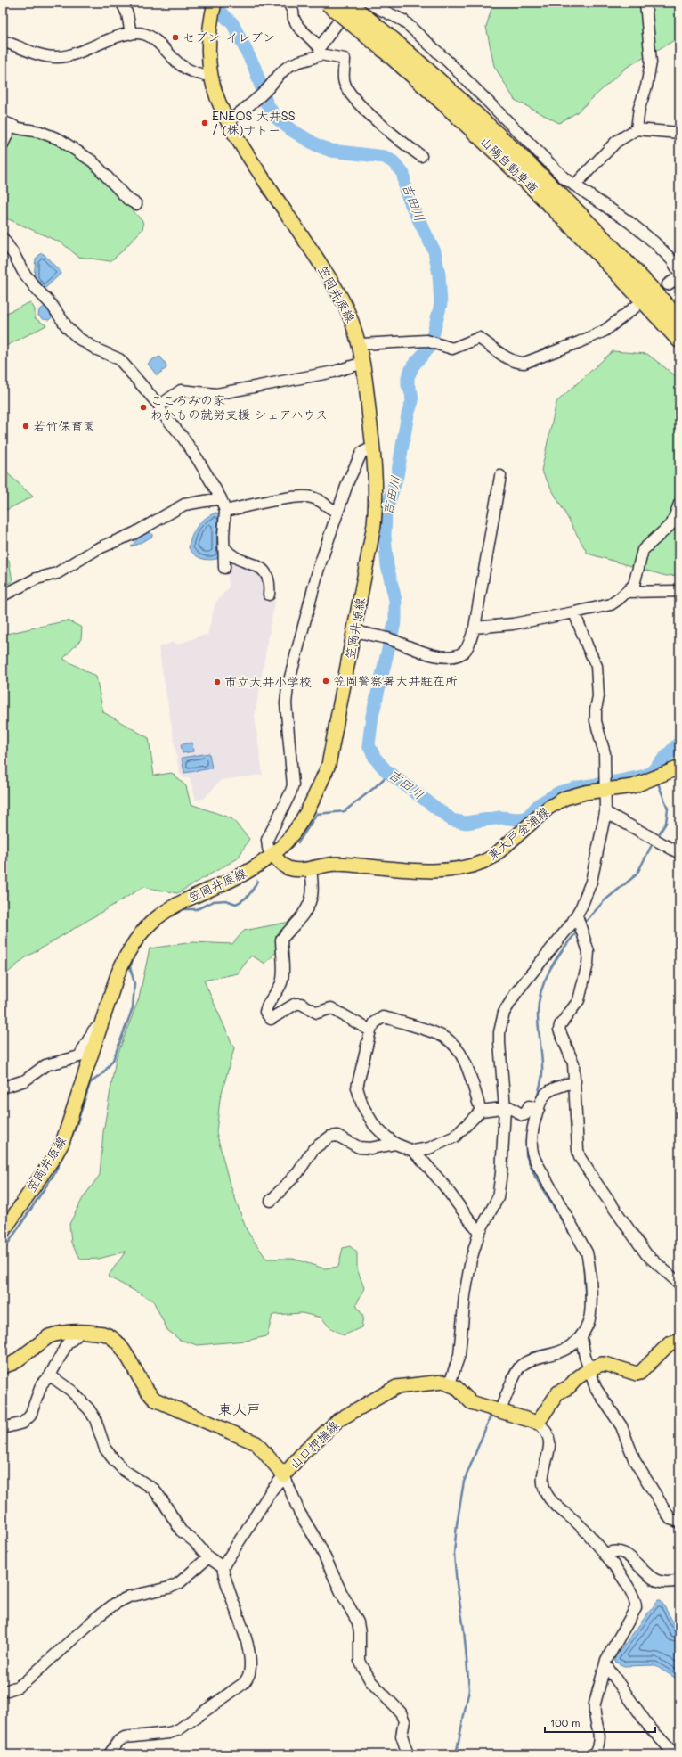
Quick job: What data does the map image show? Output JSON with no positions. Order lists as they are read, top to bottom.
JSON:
{
  "streets": {
    "highway": ["山陽自動車道"],
    "main road": ["笠岡井原線", "東大戸金浦線", "山口押撫線"]
  },
  "crossings": [
    ["笠岡井原線", "東大戸金浦線"]
  ],
  "districts": ["東大戸"],
  "water": ["吉田川"],
  "places": [
    "セブン-イレブン",
    "ENEOS 大井SS / (株)サトー",
    "こころみの家 わかもの就労支援 シェアハウス",
    "若竹保育園",
    "笠岡警察署大井駐在所",
    "市立大井小学校"
  ],
  "scale_bar": "100 m"
}
